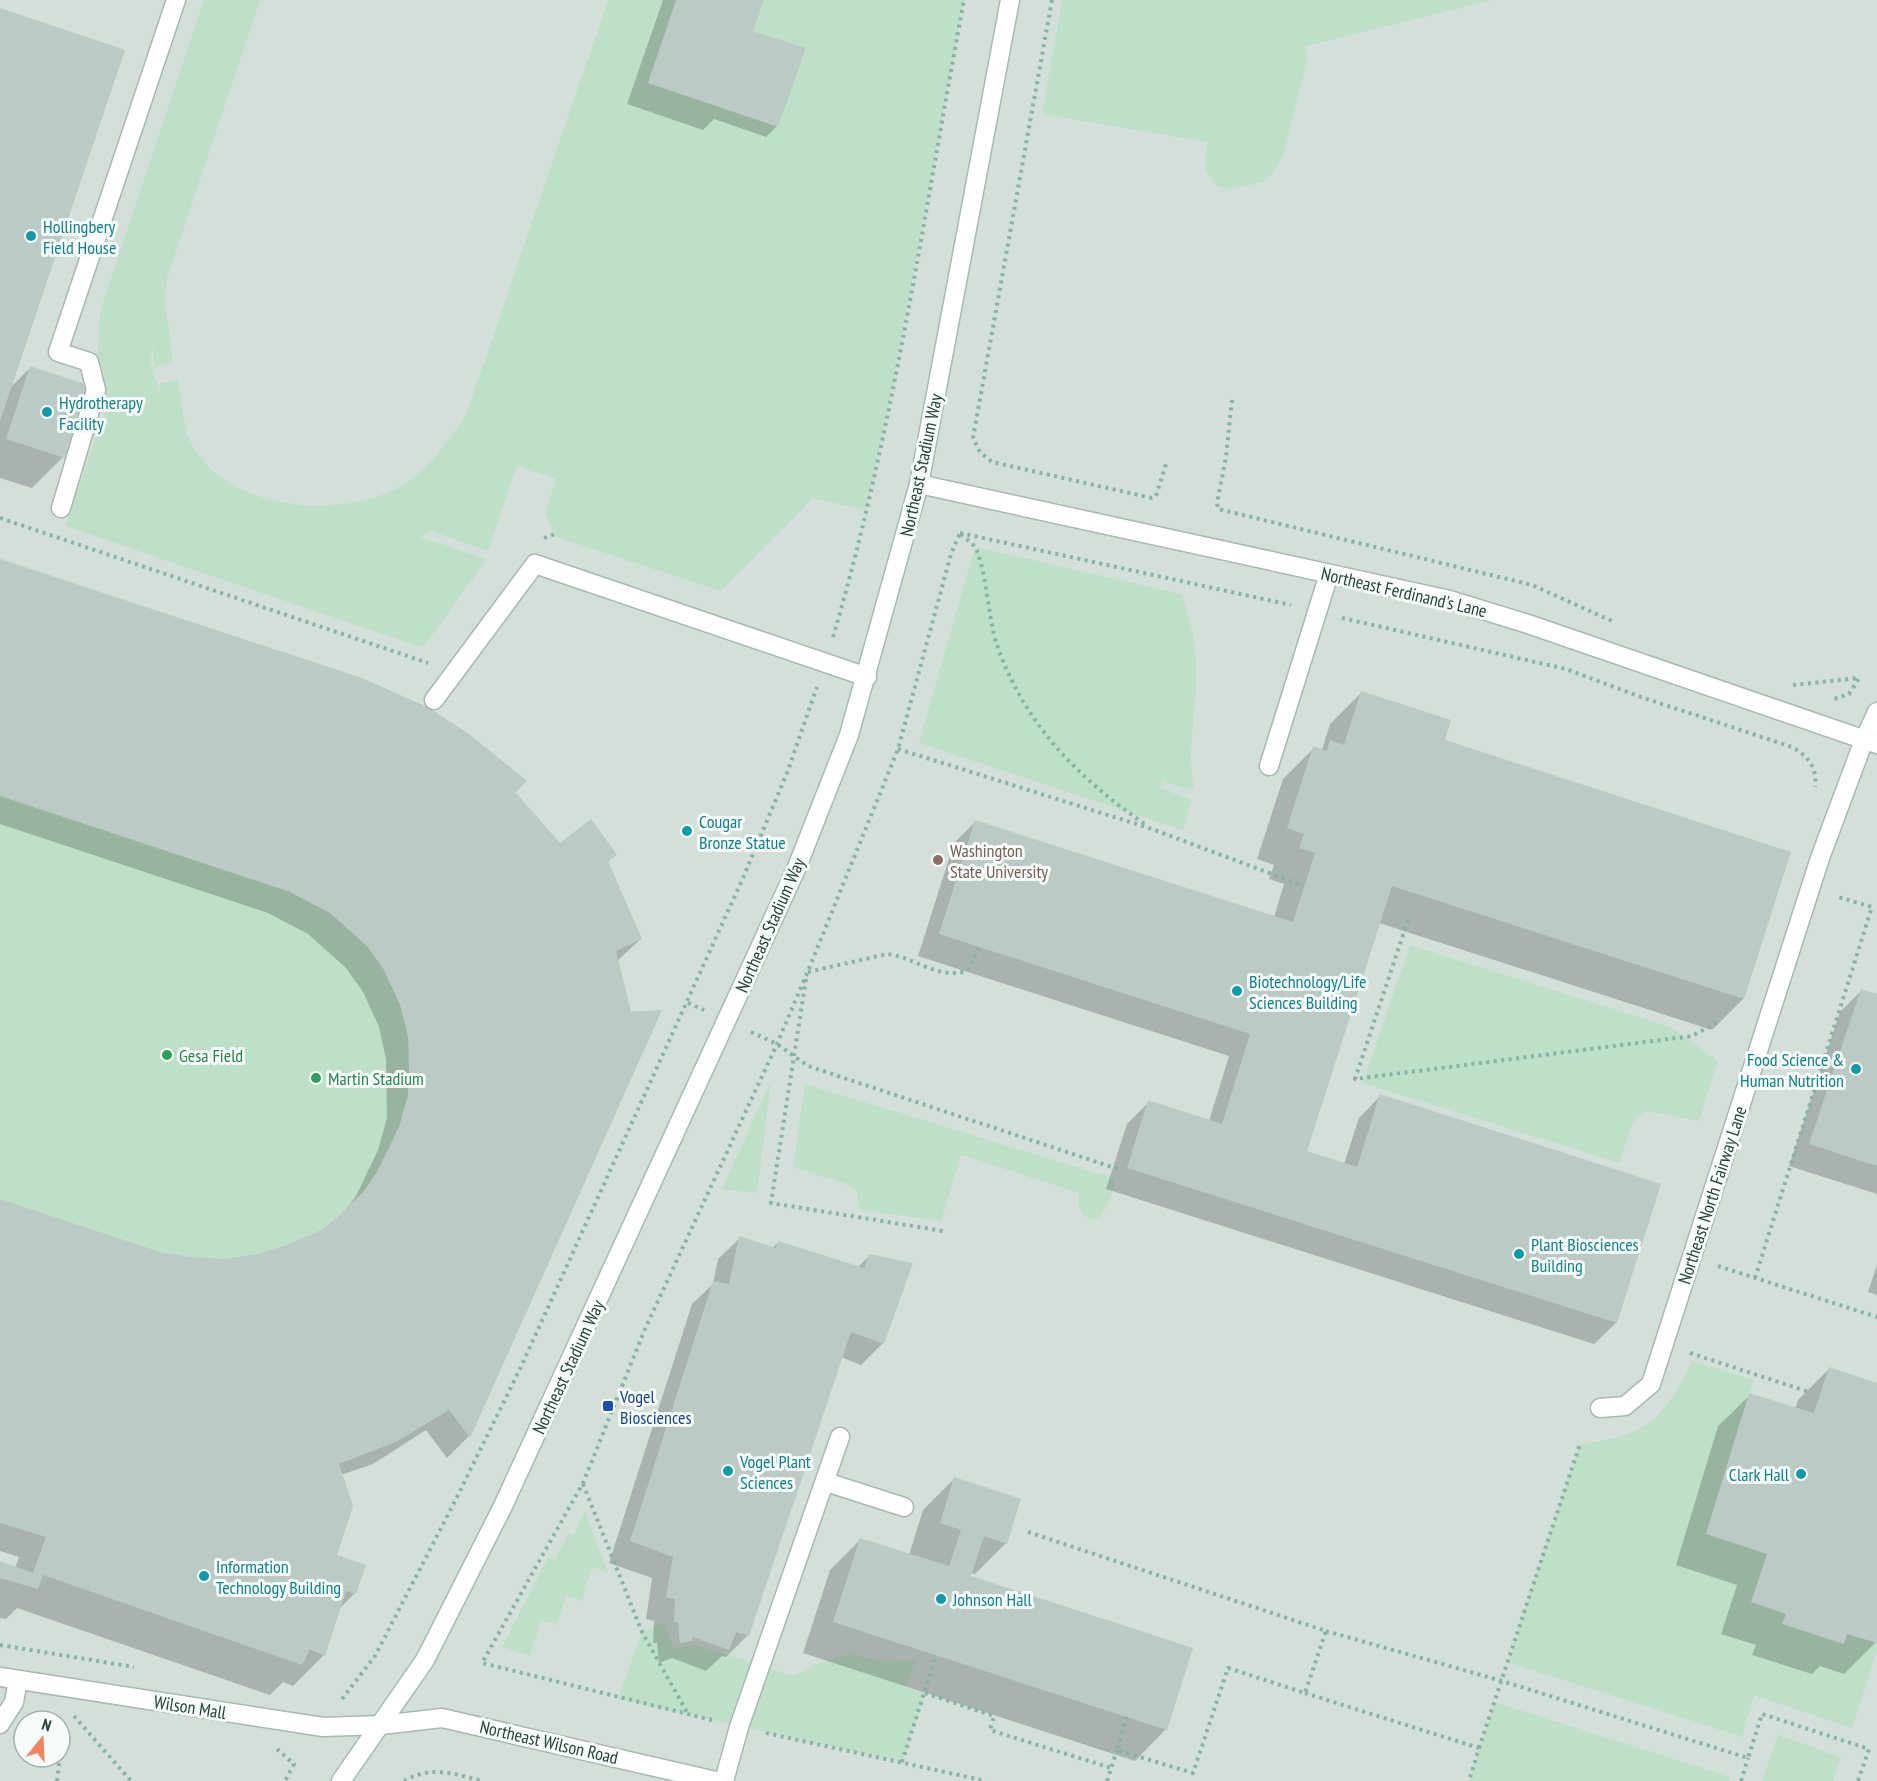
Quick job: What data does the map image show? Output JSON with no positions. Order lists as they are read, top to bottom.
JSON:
{
  "streets": {
    "main road": [
      "Northeast Stadium Way",
      "Northeast Ferdinand's Lane",
      "Northeast North Fairway Lane",
      "Wilson Mall",
      "Northeast Wilson Road"
    ]
  },
  "crossings": [
    ["Northeast Stadium Way", "Northeast Ferdinand's Lane"],
    ["Northeast Stadium Way", "Wilson Mall"],
    ["Northeast Stadium Way", "Northeast Wilson Road"],
    ["Northeast Ferdinand's Lane", "Northeast North Fairway Lane"],
    ["Wilson Mall", "Northeast Wilson Road"]
  ],
  "places": {
    "other": [
      "Hollingbery Field House",
      "Hydrotherapy Facility",
      "Cougar Bronze Statue",
      "Washington State University",
      "Biotechnology/Life Sciences Building",
      "Gesa Field",
      "Food Science & Human Nutrition",
      "Martin Stadium",
      "Plant Biosciences Building",
      "Vogel Plant Sciences",
      "Clark Hall",
      "Information Technology Building",
      "Johnson Hall"
    ],
    "transit": ["Vogel Biosciences"]
  },
  "north": "top"
}
